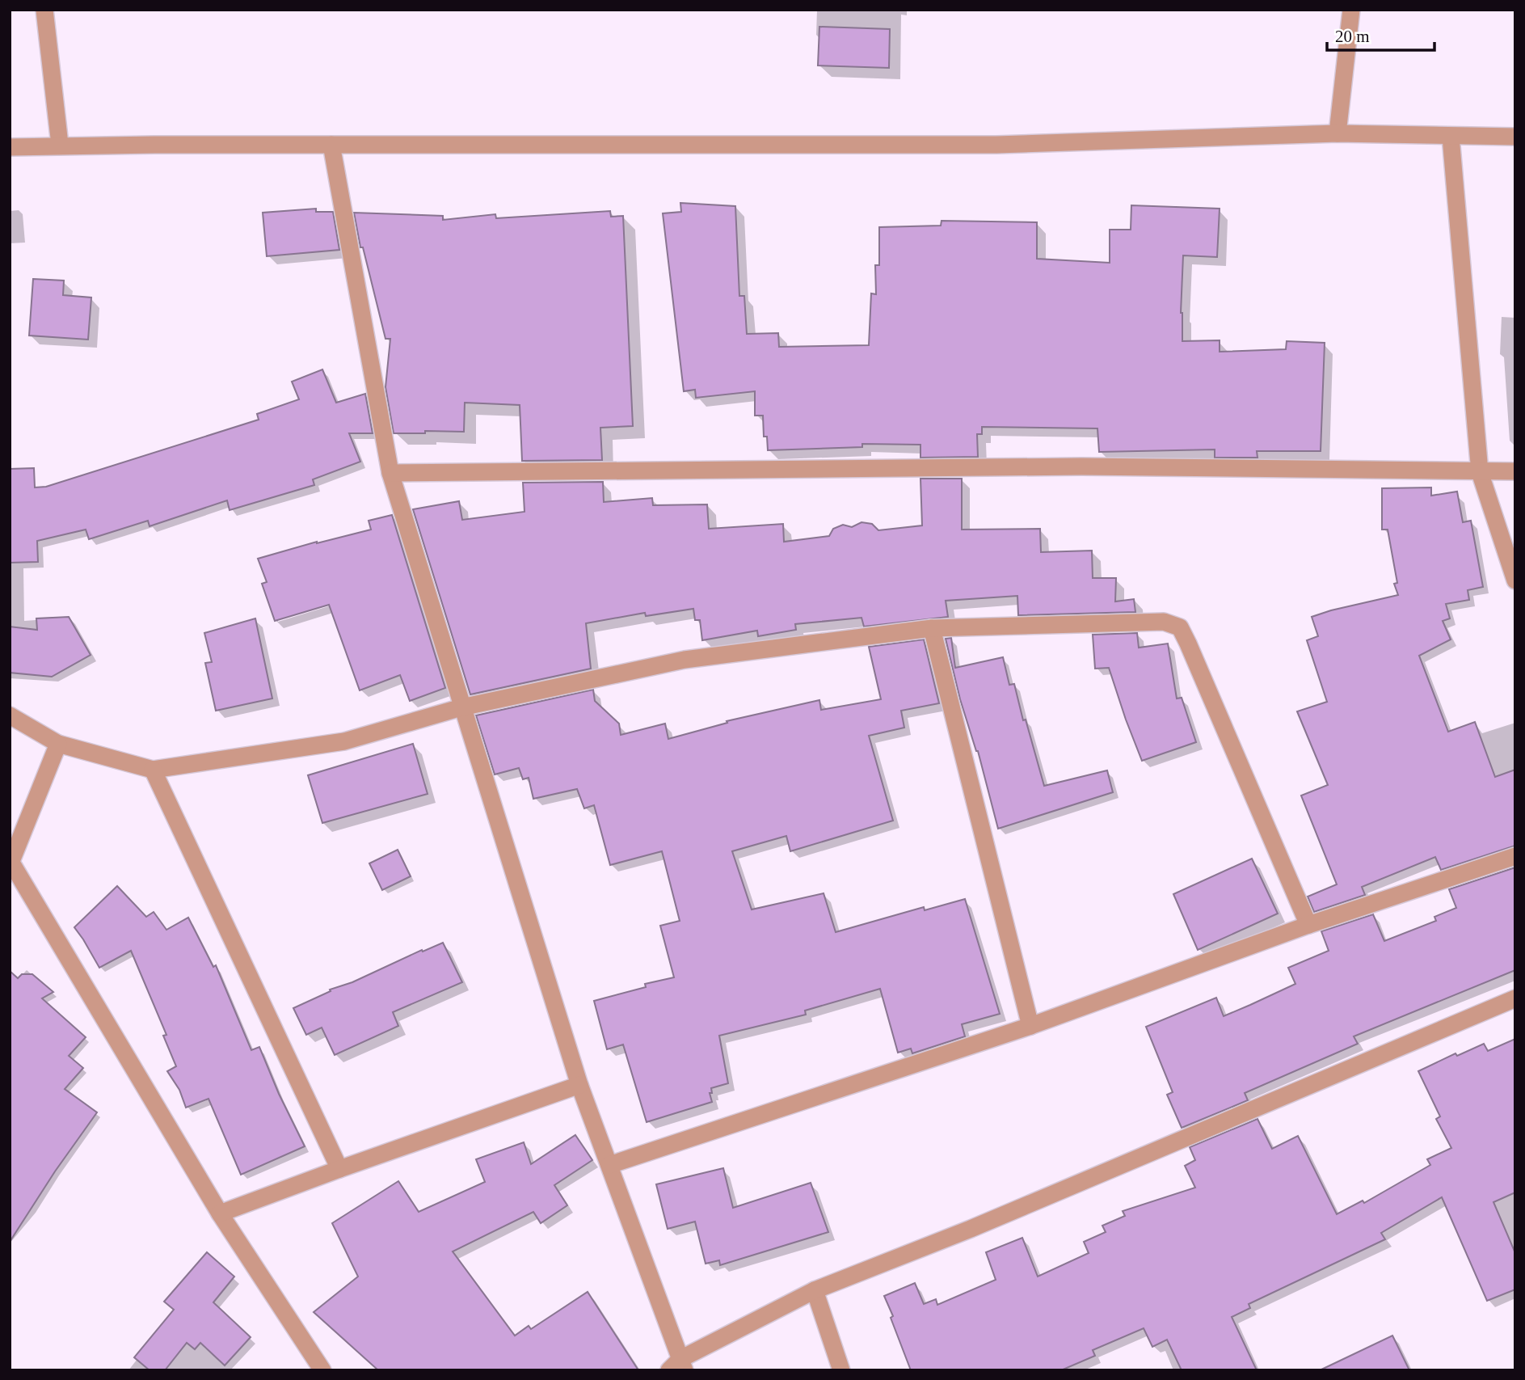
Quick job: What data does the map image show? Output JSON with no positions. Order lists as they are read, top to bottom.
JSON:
{
  "scale_bar": "20 m"
}
